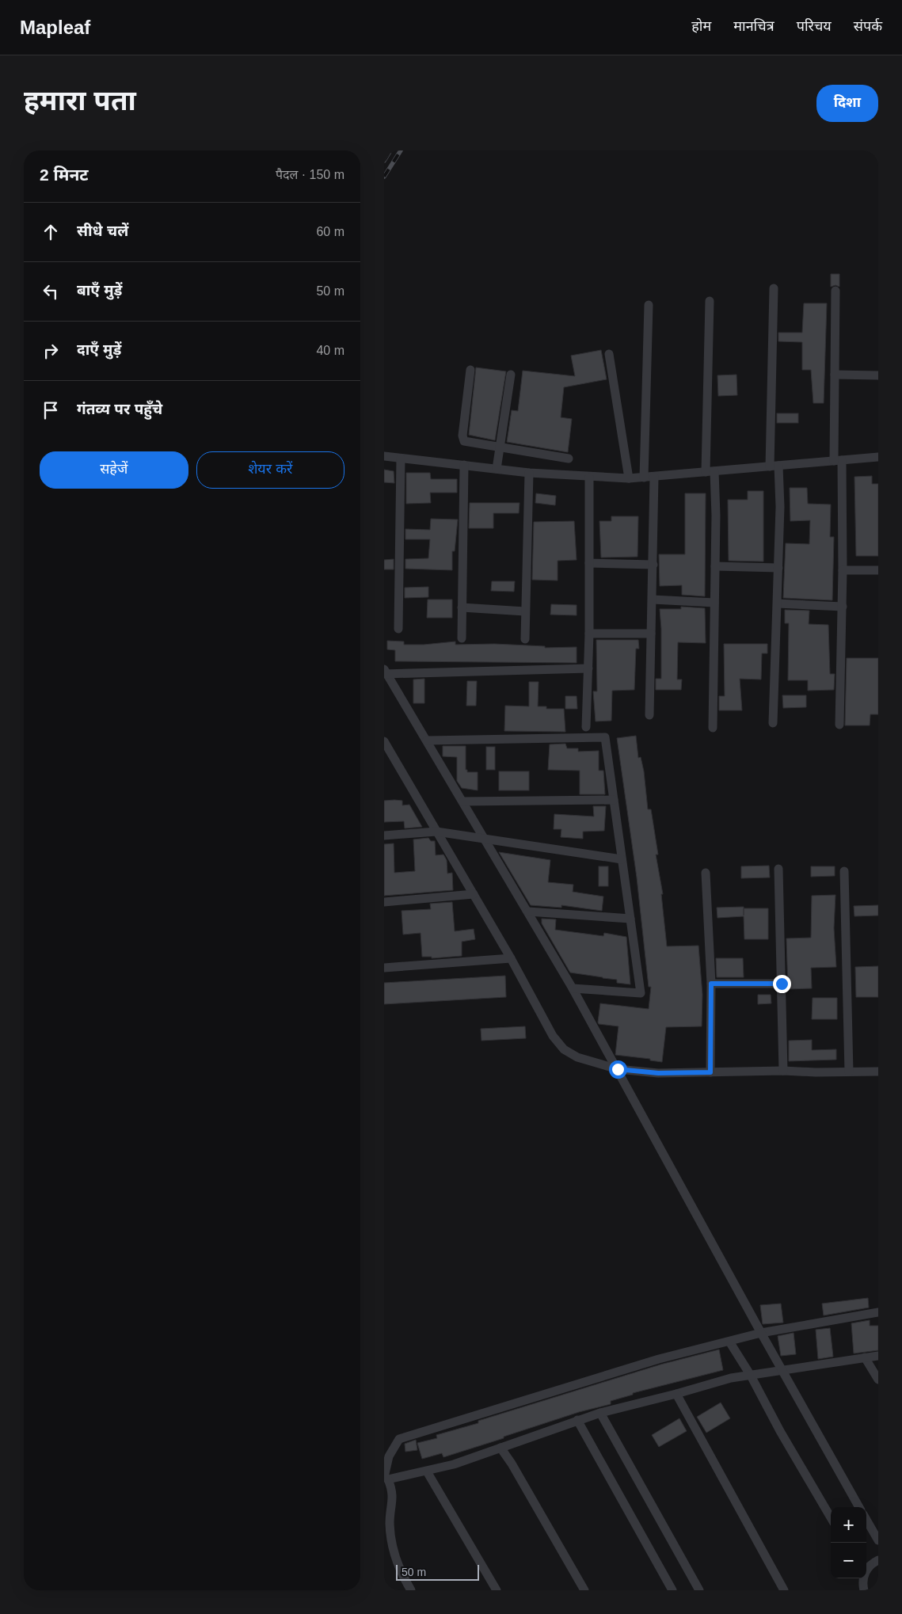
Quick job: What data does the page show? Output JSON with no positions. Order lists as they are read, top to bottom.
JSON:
{
  "scale_bar": "50 m",
  "page": {
    "header": "Mapleaf",
    "nav": [
      "होम",
      "मानचित्र",
      "परिचय",
      "संपर्क"
    ],
    "title": "हमारा पता",
    "buttons": [
      "दिशा",
      ["सहेजें", "शेयर करें"]
    ],
    "heading": ["2 मिनट", "पैदल · 150 m"],
    "list": [
      ["सीधे चलें", "60 m"],
      ["बाएँ मुड़ें", "50 m"],
      ["दाएँ मुड़ें", "40 m"],
      "गंतव्य पर पहुँचे"
    ],
    "map_buttons": ["+", "−"],
    "scale": "50 m"
  }
}
